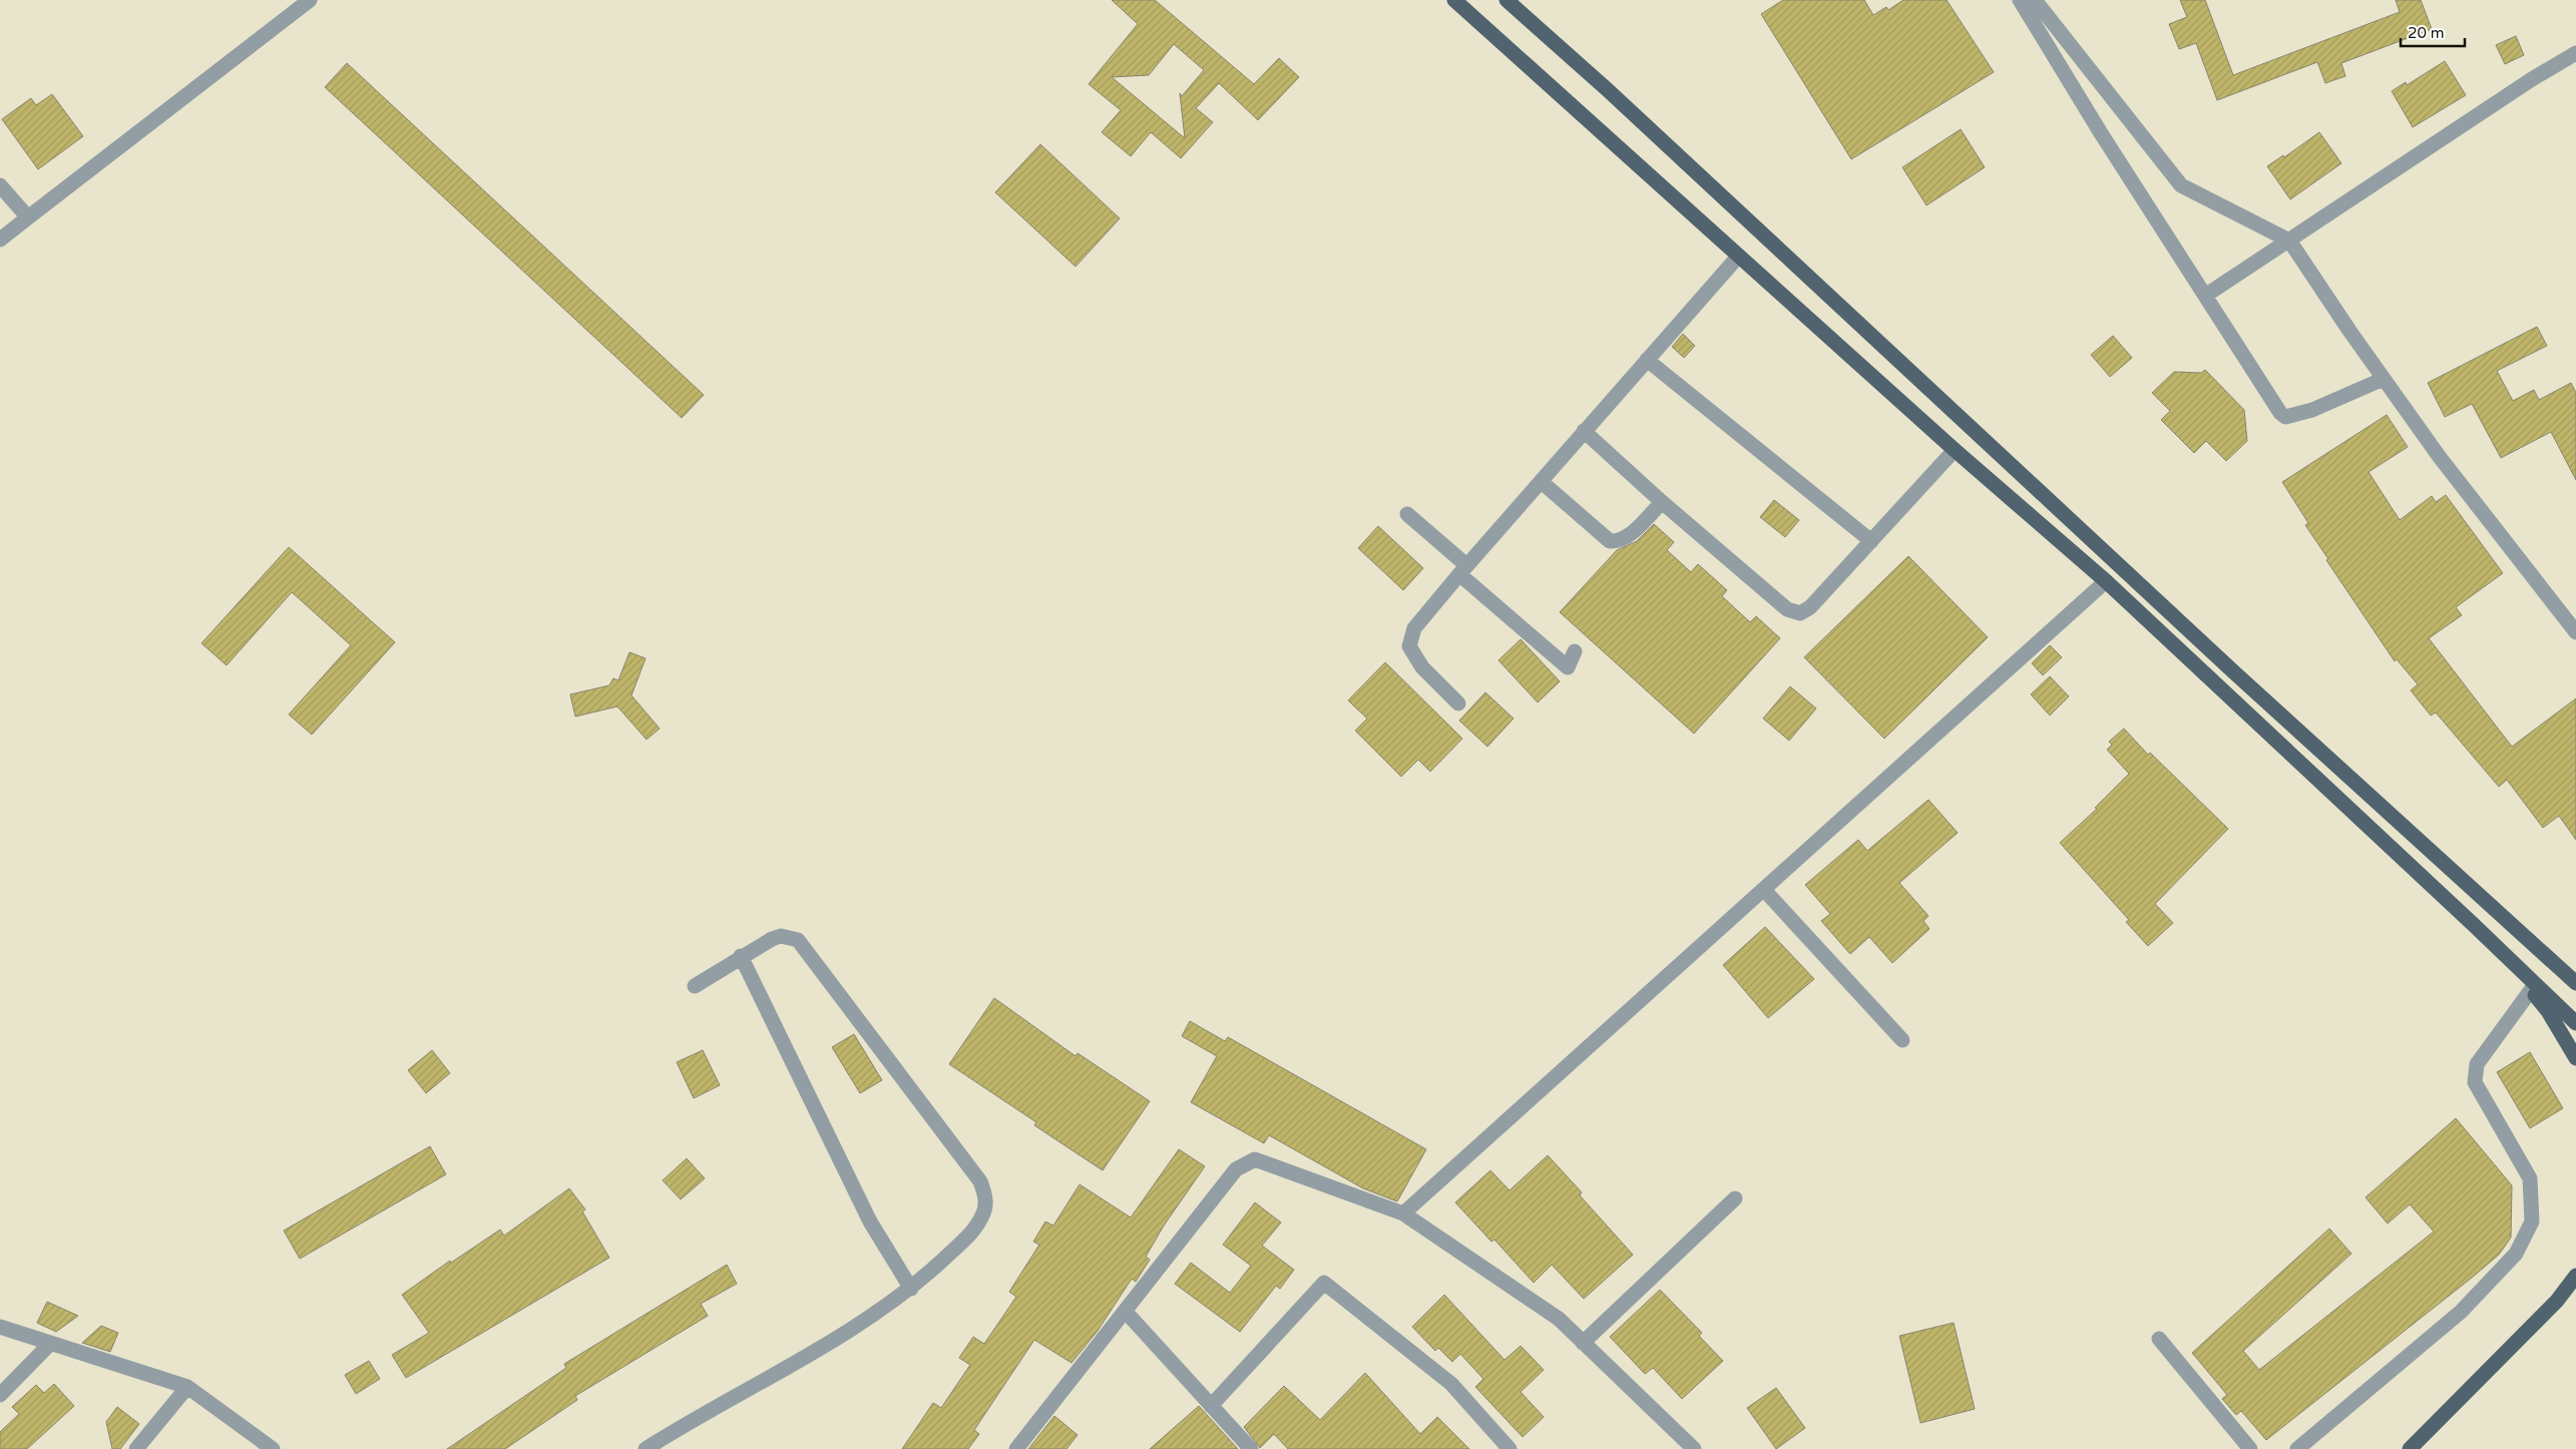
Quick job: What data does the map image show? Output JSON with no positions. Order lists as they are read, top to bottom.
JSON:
{
  "scale_bar": "20 m"
}
